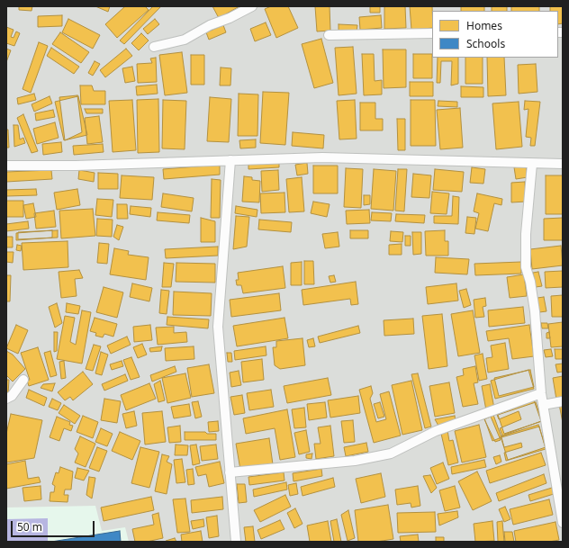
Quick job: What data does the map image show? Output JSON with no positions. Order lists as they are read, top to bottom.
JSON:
{
  "legend": ["Homes", "Schools"],
  "scale_bar": "50 m"
}
